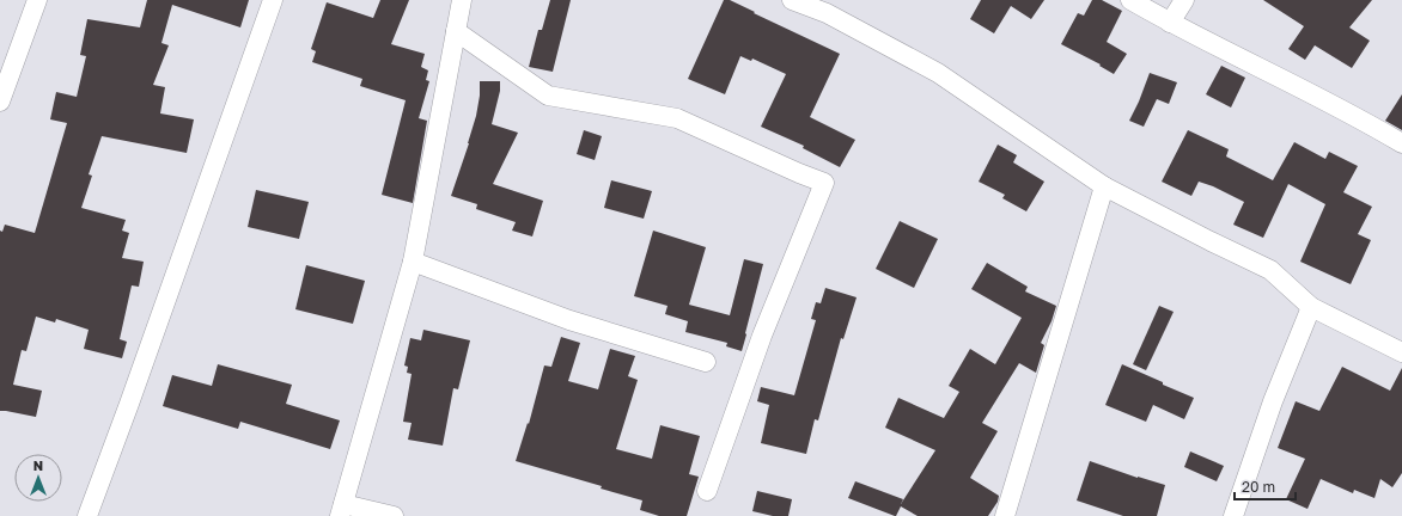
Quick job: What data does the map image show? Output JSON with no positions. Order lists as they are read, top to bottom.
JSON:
{
  "scale_bar": "20 m",
  "north": "top"
}
